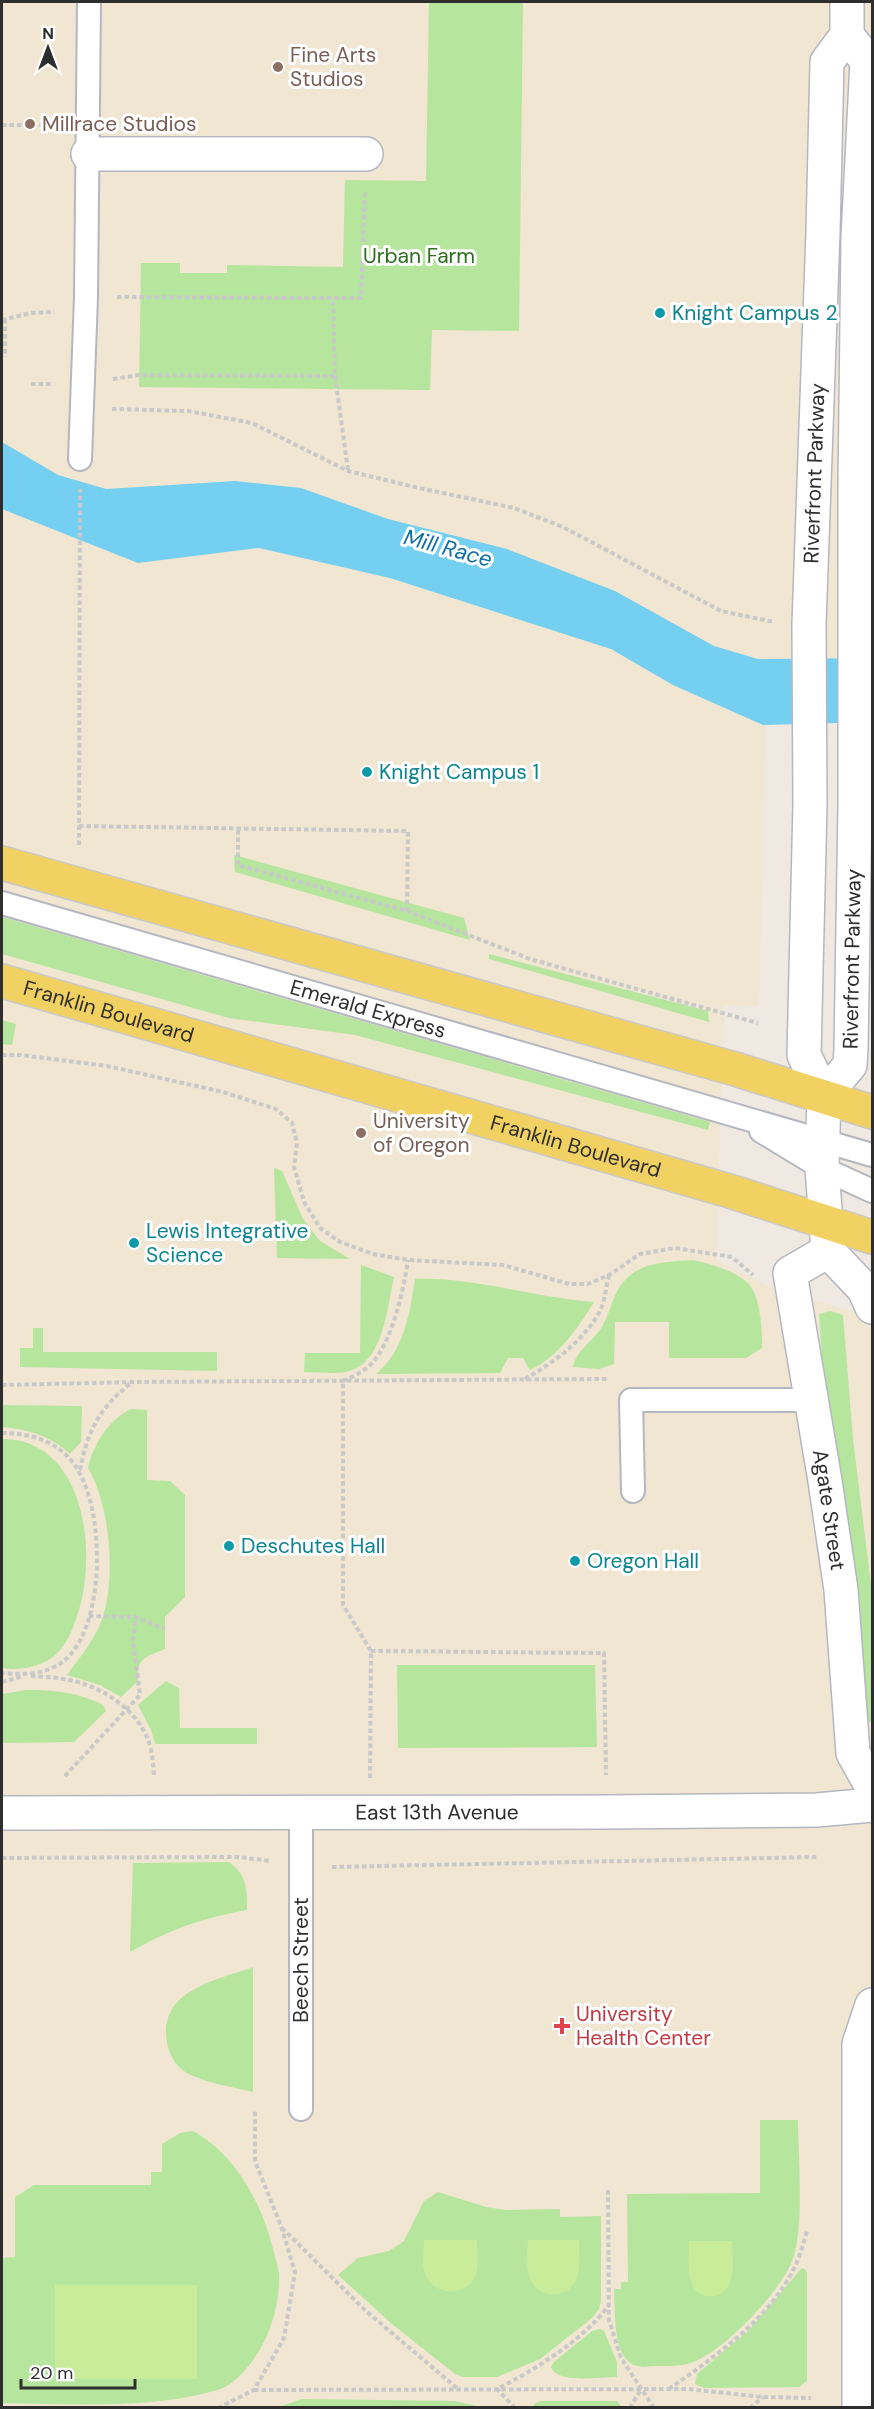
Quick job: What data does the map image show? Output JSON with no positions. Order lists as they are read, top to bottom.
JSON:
{
  "streets": {
    "main road": ["Franklin Boulevard"],
    "street": ["Riverfront Parkway", "Agate Street", "East 13th Avenue"],
    "lane": ["Emerald Express", "Beech Street"]
  },
  "crossings": [
    ["Franklin Boulevard", "Agate Street"],
    ["East 13th Avenue", "Beech Street"]
  ],
  "water": ["Mill Race"],
  "parks": ["Urban Farm"],
  "places": {
    "other": [
      "Fine Arts Studios",
      "Millrace Studios",
      "Knight Campus 2",
      "Knight Campus 1",
      "University of Oregon",
      "Lewis Integrative Science",
      "Deschutes Hall",
      "Oregon Hall"
    ],
    "health": ["University Health Center"]
  },
  "scale_bar": "20 m",
  "north": "top"
}
